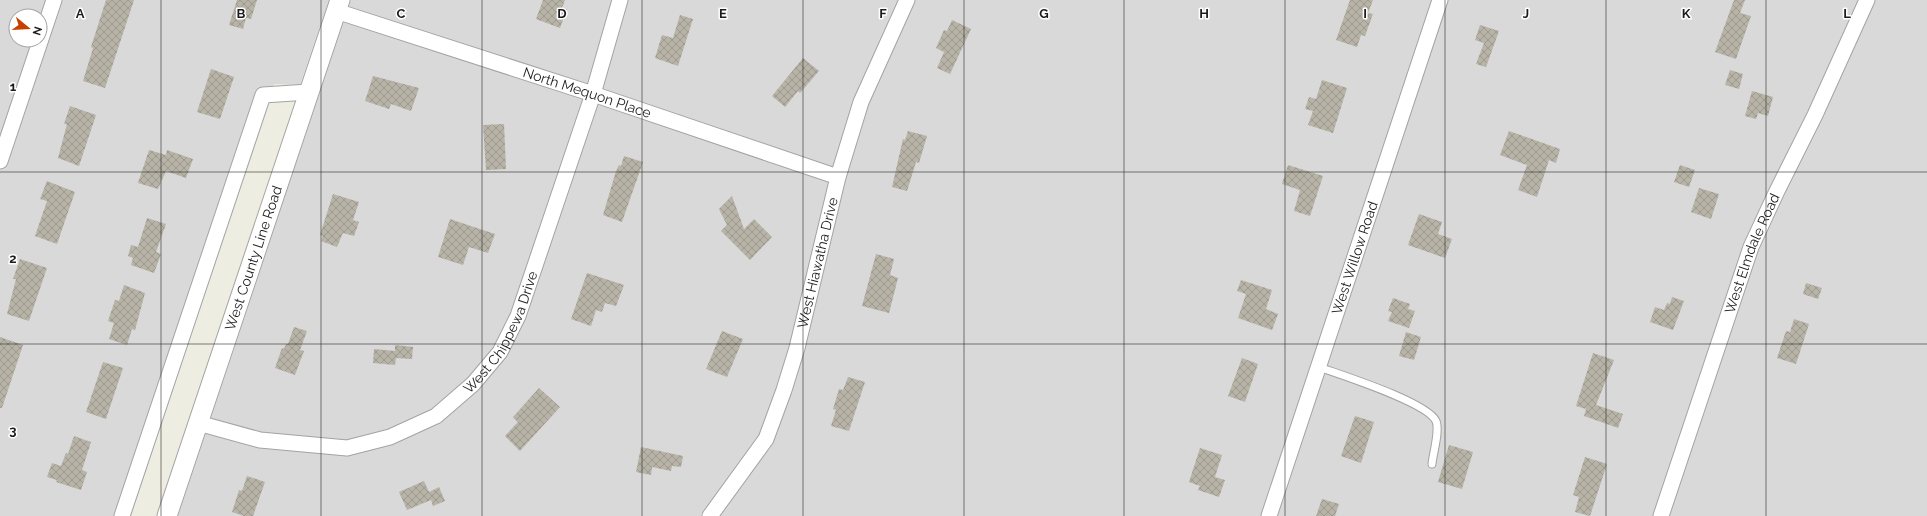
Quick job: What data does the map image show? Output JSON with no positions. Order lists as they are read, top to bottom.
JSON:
{
  "streets": {
    "street": [
      "North Mequon Place",
      "West Elmdale Road",
      "West County Line Road",
      "West Willow Road",
      "West Hiawatha Drive",
      "West Chippewa Drive"
    ]
  },
  "crossings": [
    ["North Mequon Place", "West County Line Road"],
    ["North Mequon Place", "West Hiawatha Drive"],
    ["North Mequon Place", "West Chippewa Drive"],
    ["West County Line Road", "West Chippewa Drive"]
  ],
  "north": "right",
  "grid": {
    "columns": [
      "A",
      "B",
      "C",
      "D",
      "E",
      "F",
      "G",
      "H",
      "I",
      "J",
      "K",
      "L"
    ],
    "rows": ["1", "2", "3"]
  }
}
